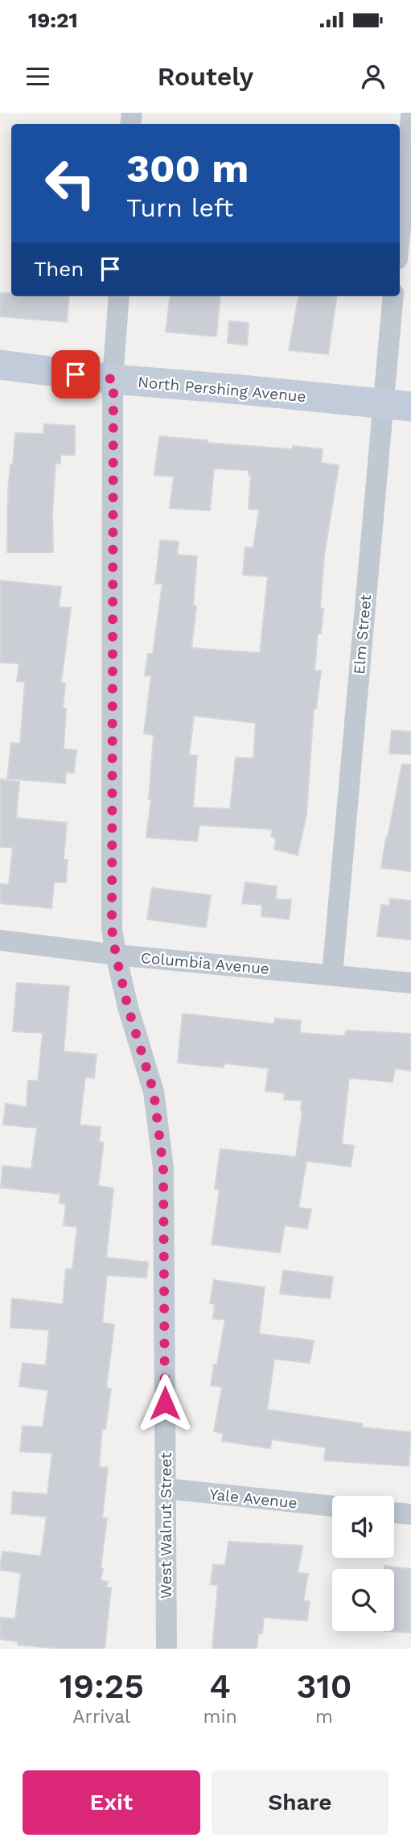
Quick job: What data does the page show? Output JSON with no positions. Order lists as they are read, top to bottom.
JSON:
{
  "streets": {
    "main road": ["North Pershing Avenue"],
    "street": [
      "Elm Street",
      "Columbia Avenue",
      "Yale Avenue",
      "West Walnut Street"
    ]
  },
  "crossings": [
    ["North Pershing Avenue", "Elm Street"],
    ["North Pershing Avenue", "West Walnut Street"],
    ["Elm Street", "Columbia Avenue"],
    ["Columbia Avenue", "West Walnut Street"],
    ["Yale Avenue", "West Walnut Street"]
  ],
  "page": {
    "status": "19:21",
    "header": "Routely",
    "turn": ["300 m", "Turn left"],
    "then": "Then",
    "eta": [
      "19:25",
      "Arrival",
      "4",
      "min",
      "310",
      "m"
    ],
    "buttons": ["Exit", "Share"]
  }
}
